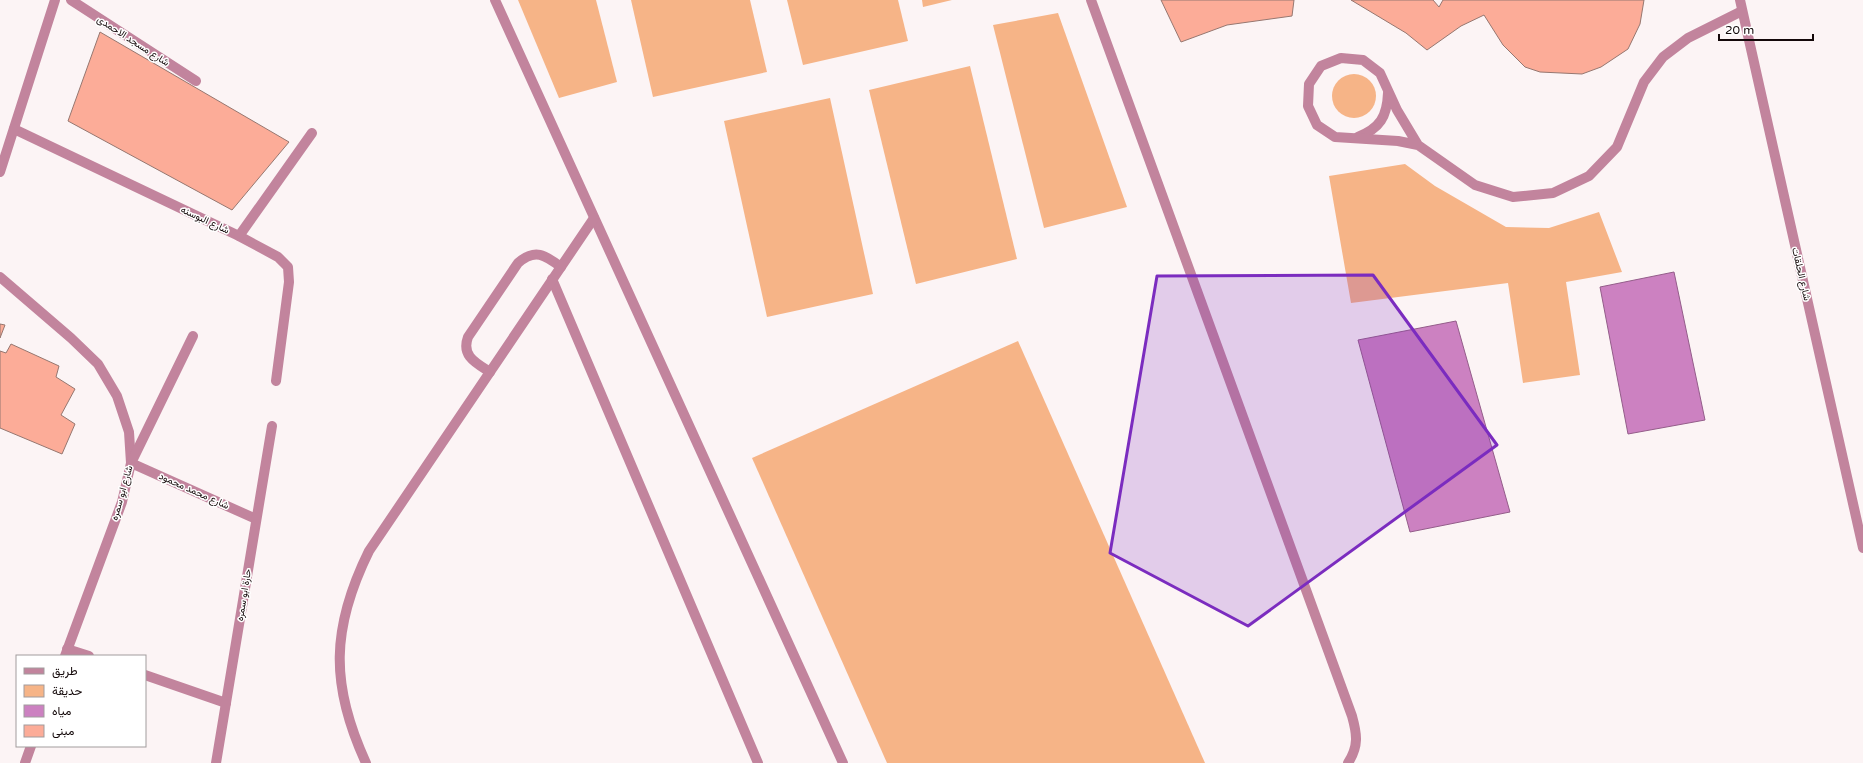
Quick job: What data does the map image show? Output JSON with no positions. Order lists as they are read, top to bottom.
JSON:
{
  "streets": {
    "street": [
      "شارع مسجد الاحمدى",
      "شارع البوسنه",
      "شارع الحلقات",
      "شارع محمد محمود",
      "شارع ابو سمره",
      "حارة ابو سمره"
    ]
  },
  "crossings": [
    ["شارع محمد محمود", "شارع ابو سمره"],
    ["شارع محمد محمود", "حارة ابو سمره"]
  ],
  "legend": [
    "طريق",
    "حديقة",
    "مياه",
    "مبنى"
  ],
  "scale_bar": "20 m"
}
